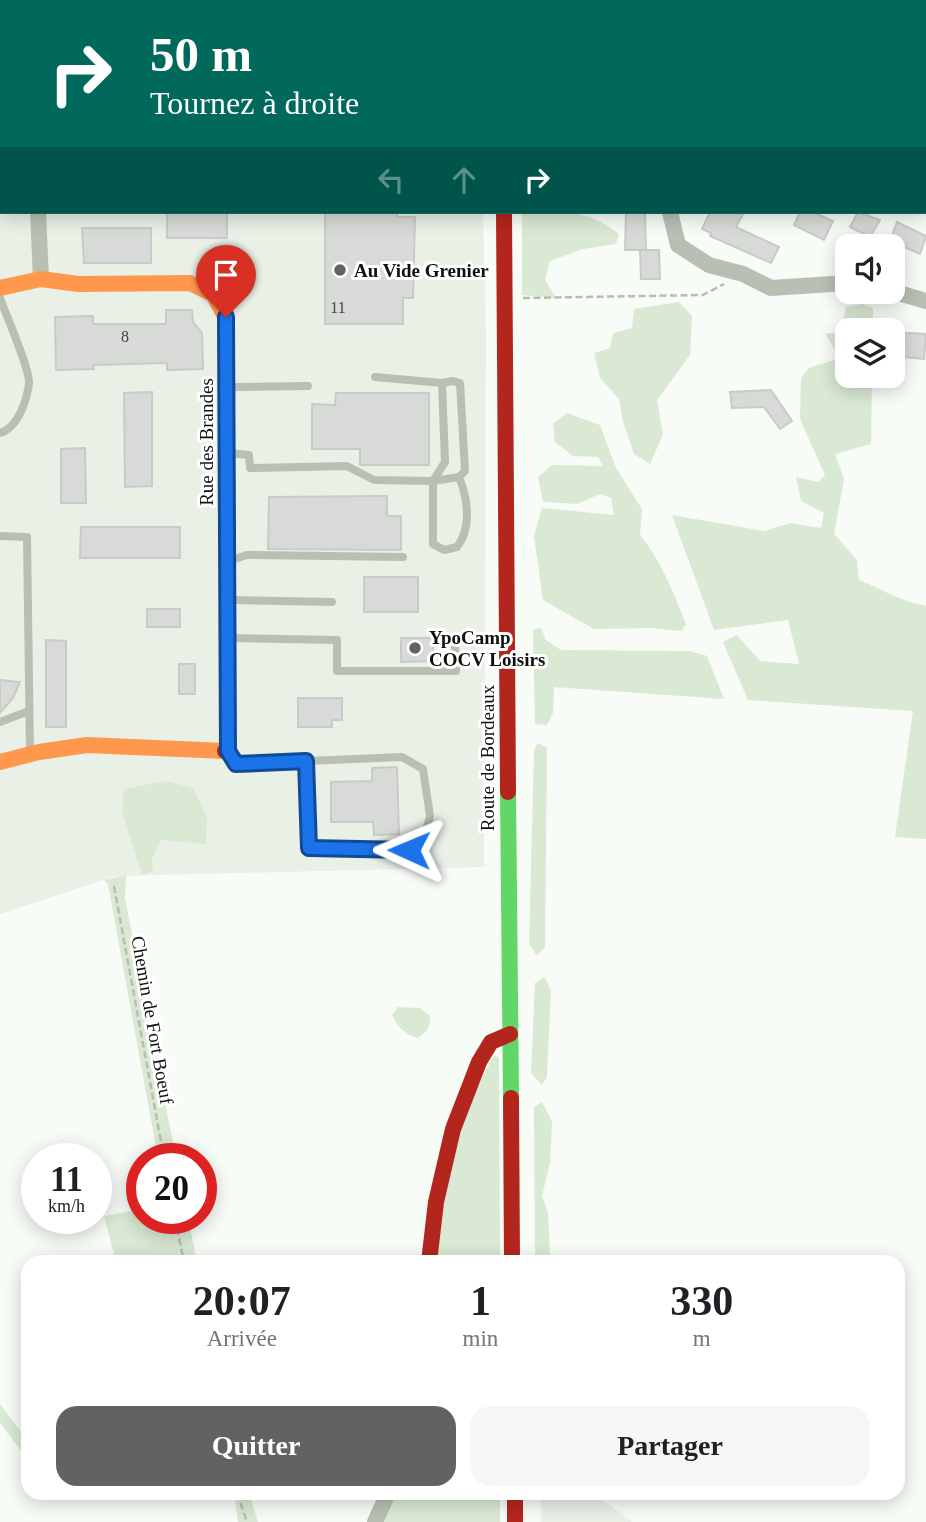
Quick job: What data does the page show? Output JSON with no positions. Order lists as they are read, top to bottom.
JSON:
{
  "streets": {
    "street": ["Rue des Brandes", "Route de Bordeaux"],
    "path": ["Chemin de Fort Boeuf"]
  },
  "places": ["Au Vide Grenier", "YpoCamp COCV Loisirs"],
  "house_numbers": ["11", "8"],
  "page": {
    "turn": ["50 m", "Tournez à droite"],
    "speed": "11 km/h",
    "limit": "20",
    "eta": [
      "20:07",
      "Arrivée",
      "1",
      "min",
      "330",
      "m"
    ],
    "buttons": ["Quitter", "Partager"]
  }
}
